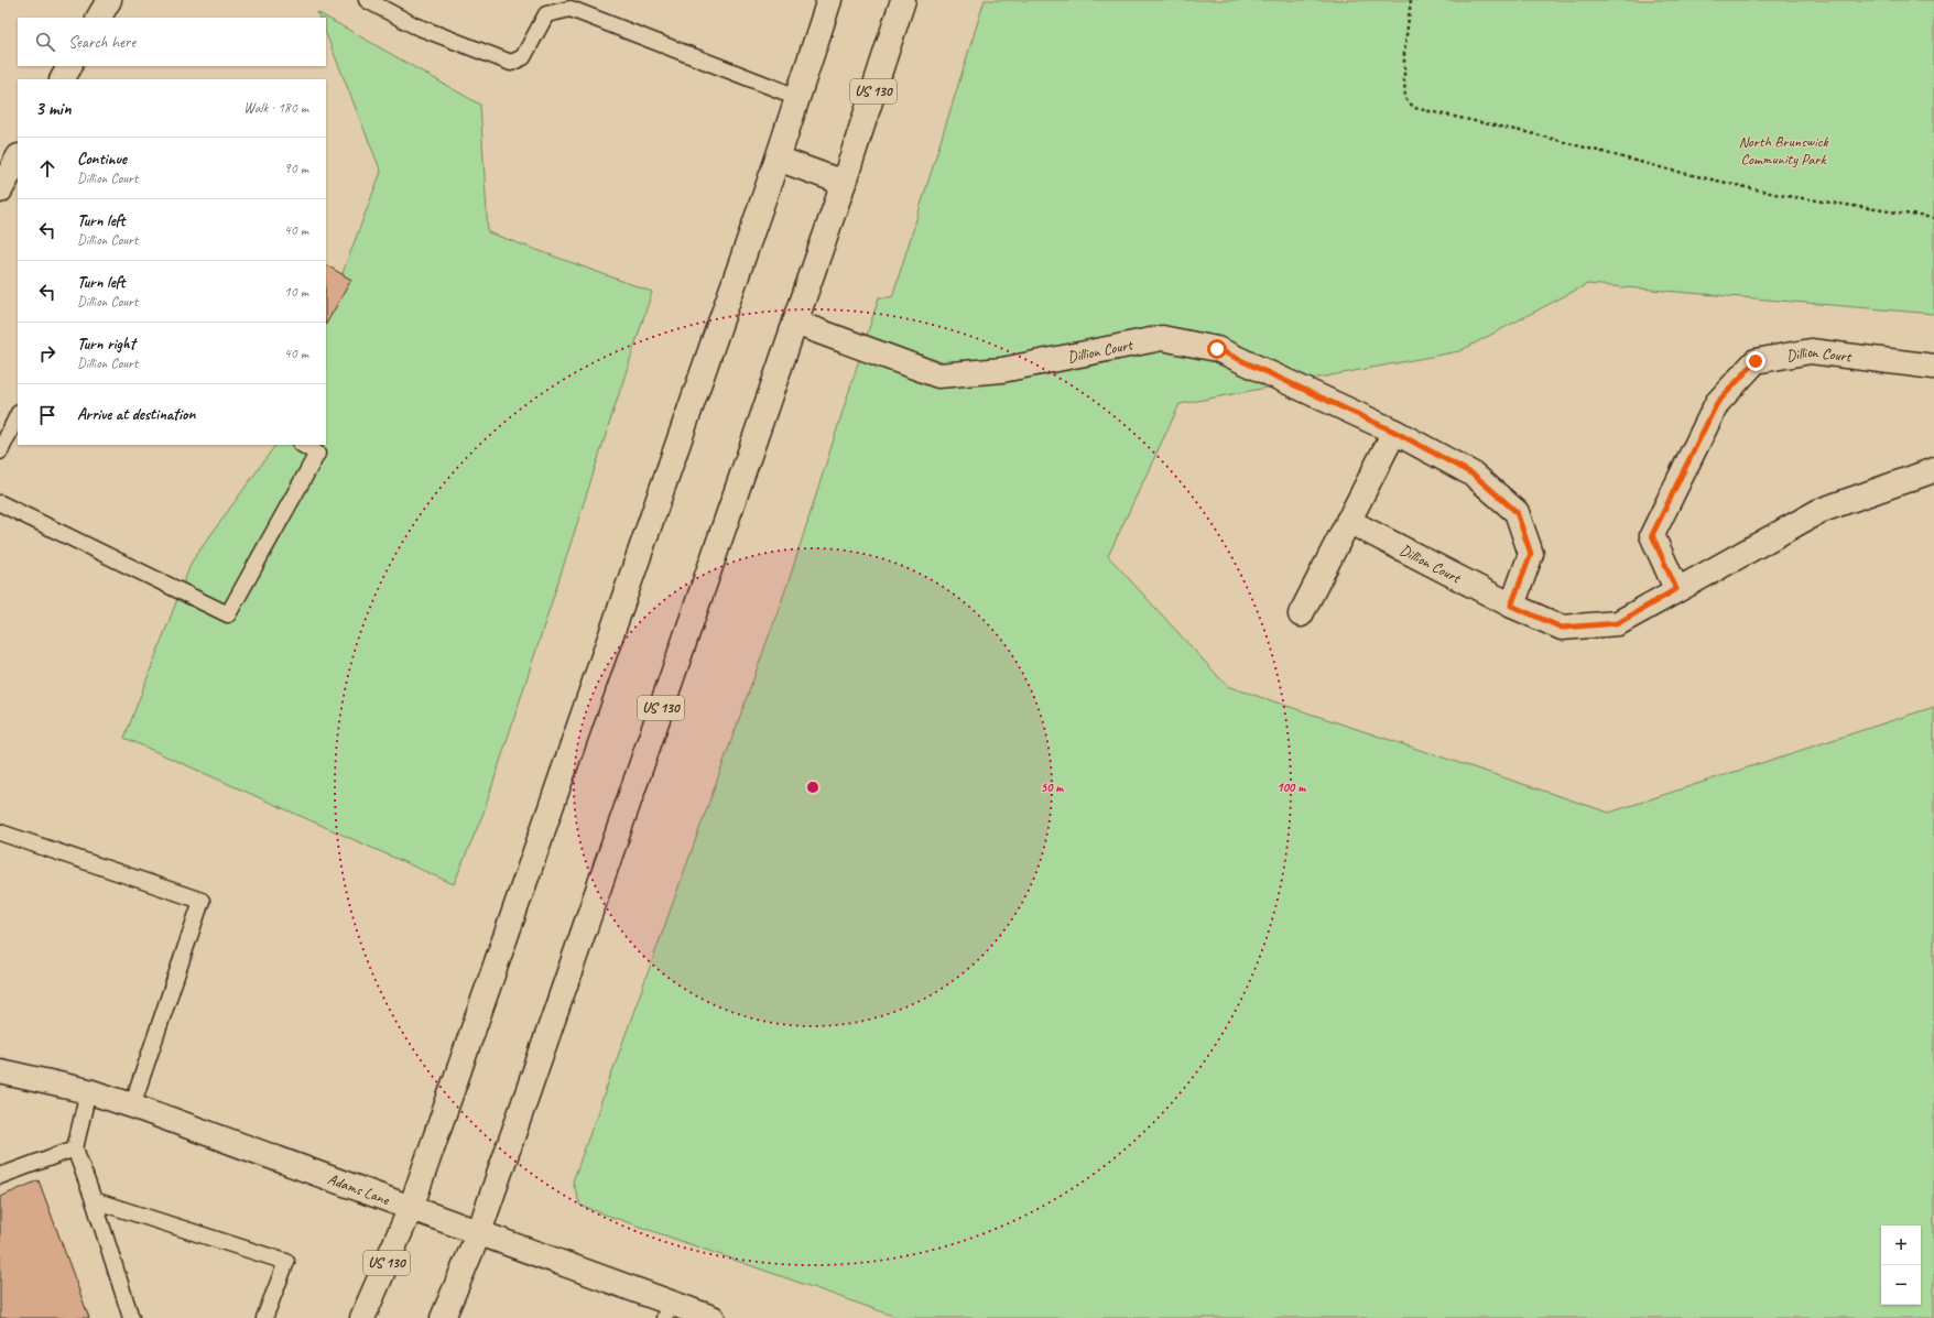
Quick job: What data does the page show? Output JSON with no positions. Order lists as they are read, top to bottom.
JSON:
{
  "streets": {
    "main road": ["US 130", "Dillion Court", "Adams Lane"]
  },
  "crossings": [
    ["US 130", "Dillion Court"],
    ["US 130", "Adams Lane"]
  ],
  "parks": ["North Brunswick Community Park"],
  "page": {
    "search": "Search here",
    "heading": ["3 min", "Walk · 180 m"],
    "list": [
      ["Continue", "Dillion Court", "90 m"],
      ["Turn left", "Dillion Court", "40 m"],
      ["Turn left", "Dillion Court", "10 m"],
      ["Turn right", "Dillion Court", "40 m"],
      "Arrive at destination"
    ],
    "map_buttons": ["+", "−"]
  },
  "rings": ["50 m", "100 m"]
}
